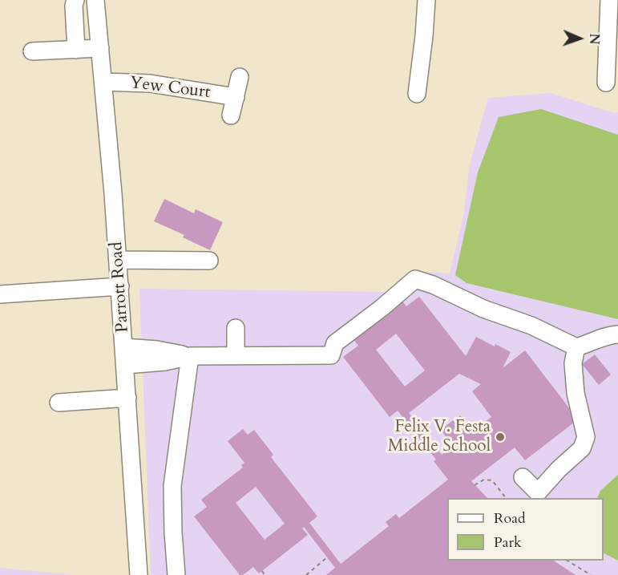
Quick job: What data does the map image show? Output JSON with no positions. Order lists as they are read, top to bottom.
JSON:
{
  "streets": {
    "street": ["Yew Court", "Parrott Road"]
  },
  "crossings": [
    ["Yew Court", "Parrott Road"]
  ],
  "places": ["Felix V. Festa Middle School"],
  "legend": ["Road", "Park"],
  "north": "right"
}
